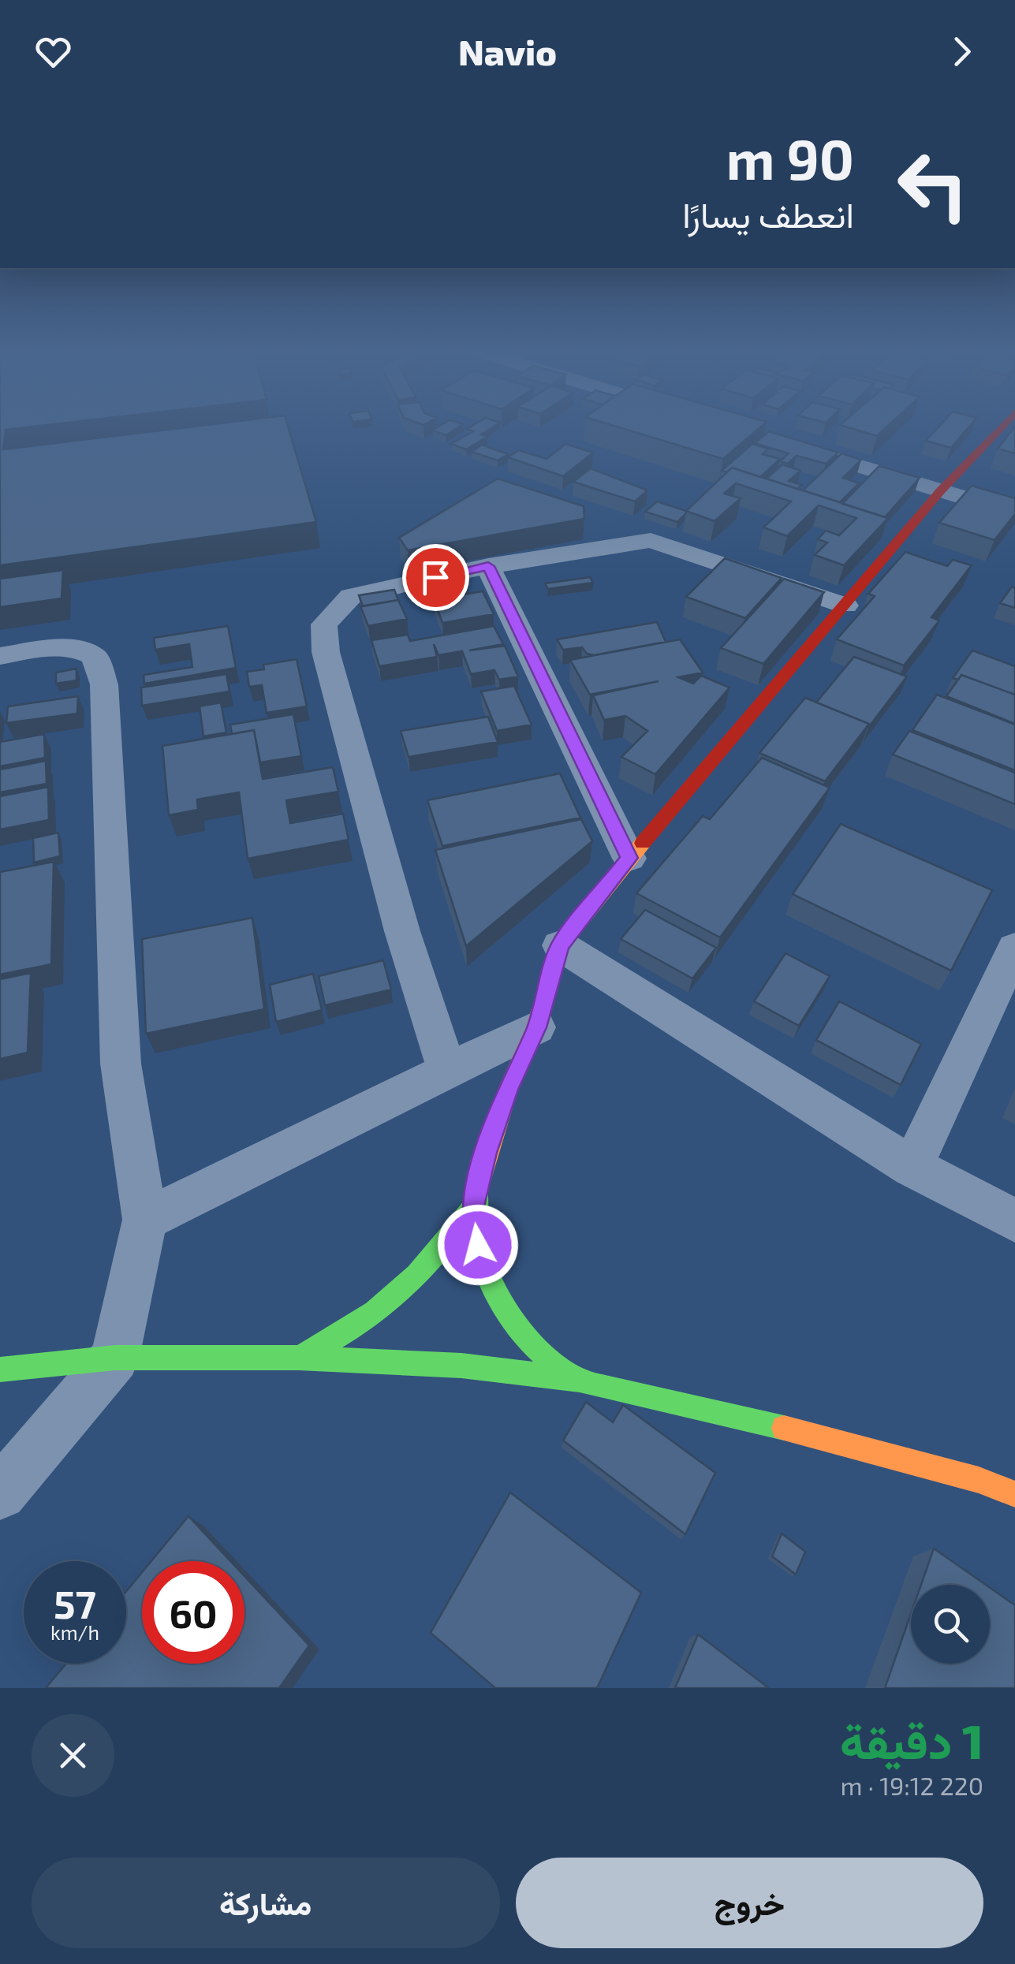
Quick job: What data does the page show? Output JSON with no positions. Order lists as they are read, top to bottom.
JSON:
{
  "page": {
    "header": "Navio",
    "turn": ["90 m", "انعطف يسارًا"],
    "speed": "57 km/h",
    "limit": "60",
    "heading": ["1 دقيقة", "220 m · 19:12"],
    "buttons": ["خروج", "مشاركة"]
  }
}
